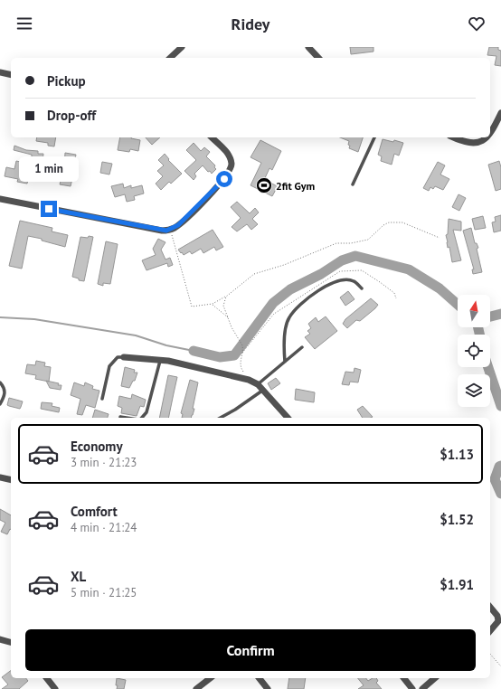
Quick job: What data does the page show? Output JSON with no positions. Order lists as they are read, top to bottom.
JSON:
{
  "places": {
    "sports": ["2fit Gym"]
  },
  "north": "top",
  "page": {
    "header": "Ridey",
    "banner": ["Pickup", "Drop-off"],
    "bubble": "1 min",
    "list": [
      {
        "name": "Economy",
        "note": "3 min · 21:23",
        "value": "$1.13"
      },
      {
        "name": "Comfort",
        "note": "4 min · 21:24",
        "value": "$1.52"
      },
      {
        "name": "XL",
        "note": "5 min · 21:25",
        "value": "$1.91"
      }
    ],
    "buttons": "Confirm"
  }
}
